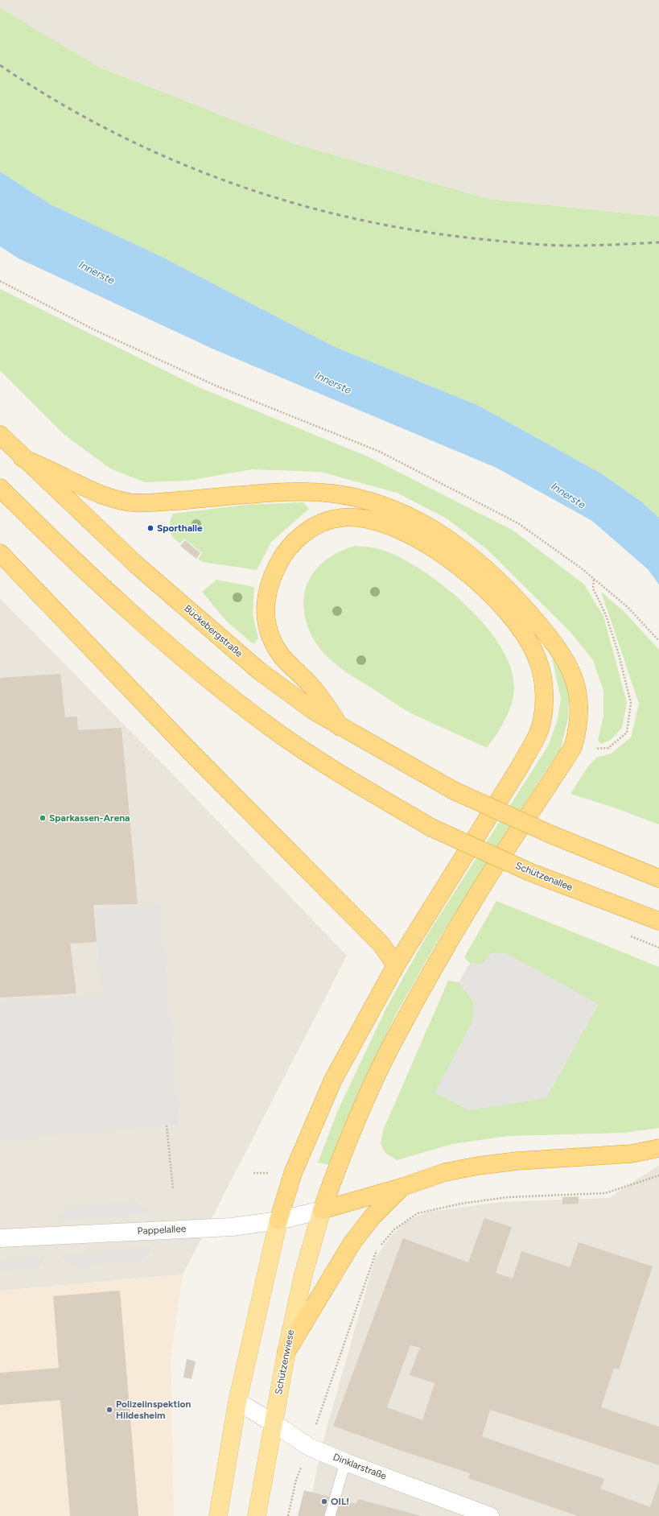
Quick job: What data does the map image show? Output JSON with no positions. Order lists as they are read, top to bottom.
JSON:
{
  "streets": {
    "highway": ["Bückebergstraße", "Schützenallee"],
    "main road": ["Schützenwiese"],
    "street": ["Pappelallee", "Dinklarstraße"]
  },
  "crossings": [
    ["Pappelallee", "Schützenwiese"],
    ["Schützenwiese", "Dinklarstraße"]
  ],
  "water": ["Innerste"],
  "places": [
    "Sporthalle",
    "Sparkassen-Arena",
    "Polizeiinspektion Hildesheim",
    "OIL!"
  ]
}
